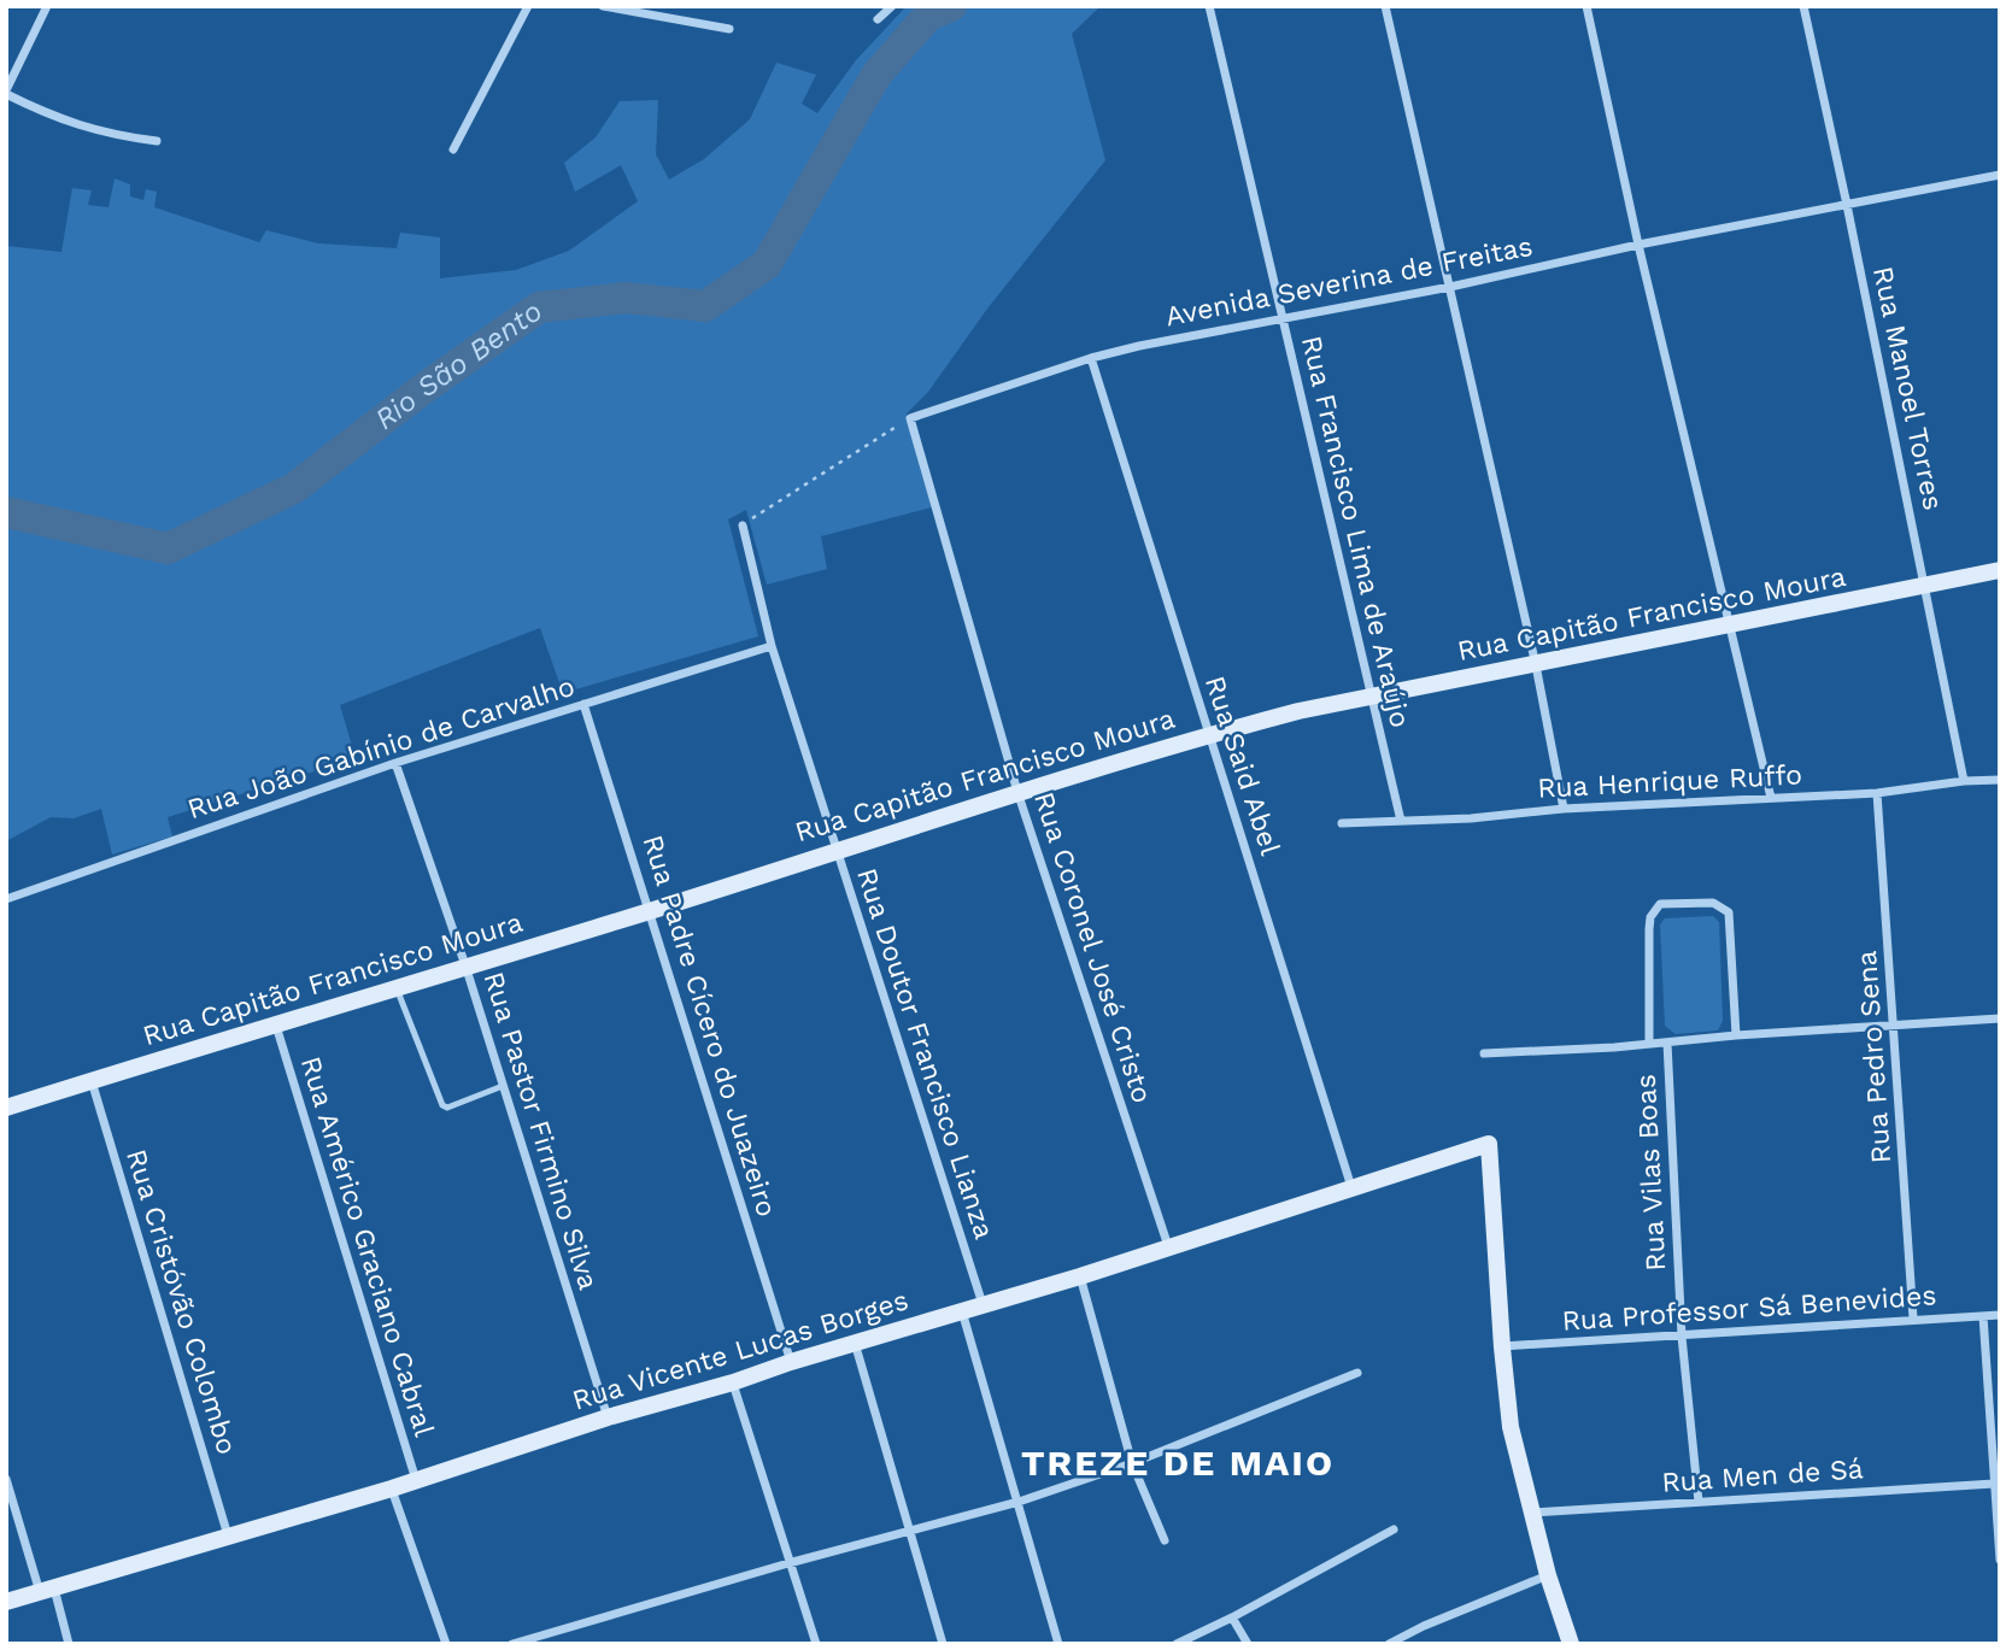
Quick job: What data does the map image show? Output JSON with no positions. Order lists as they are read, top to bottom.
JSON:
{
  "streets": {
    "main road": ["Rua Capitão Francisco Moura", "Rua Vicente Lucas Borges"],
    "street": [
      "Avenida Severina de Freitas",
      "Rua Manoel Torres",
      "Rua Francisco Lima de Araújo",
      "Rua João Gabínio de Carvalho",
      "Rua Said Abel",
      "Rua Henrique Ruffo",
      "Rua Coronel José Cristo",
      "Rua Padre Cícero do Juazeiro",
      "Rua Doutor Francisco Lianza",
      "Rua Pedro Sena",
      "Rua Pastor Firmino Silva",
      "Rua Vilas Boas",
      "Rua Américo Graciano Cabral",
      "Rua Cristóvão Colombo",
      "Rua Professor Sá Benevides",
      "Rua Men de Sá"
    ]
  },
  "crossings": [
    ["Avenida Severina de Freitas", "Rua Manoel Torres"],
    ["Avenida Severina de Freitas", "Rua Francisco Lima de Araújo"],
    ["Avenida Severina de Freitas", "Rua Said Abel"],
    ["Avenida Severina de Freitas", "Rua Coronel José Cristo"],
    ["Rua Manoel Torres", "Rua Capitão Francisco Moura"],
    ["Rua Manoel Torres", "Rua Henrique Ruffo"],
    ["Rua Francisco Lima de Araújo", "Rua Capitão Francisco Moura"],
    ["Rua Francisco Lima de Araújo", "Rua Henrique Ruffo"],
    ["Rua Capitão Francisco Moura", "Rua Said Abel"],
    ["Rua Capitão Francisco Moura", "Rua Coronel José Cristo"],
    ["Rua Capitão Francisco Moura", "Rua Padre Cícero do Juazeiro"],
    ["Rua Capitão Francisco Moura", "Rua Doutor Francisco Lianza"],
    ["Rua Capitão Francisco Moura", "Rua Pastor Firmino Silva"],
    ["Rua Capitão Francisco Moura", "Rua Américo Graciano Cabral"],
    ["Rua Capitão Francisco Moura", "Rua Cristóvão Colombo"],
    ["Rua João Gabínio de Carvalho", "Rua Padre Cícero do Juazeiro"],
    ["Rua João Gabínio de Carvalho", "Rua Doutor Francisco Lianza"],
    ["Rua João Gabínio de Carvalho", "Rua Pastor Firmino Silva"],
    ["Rua Said Abel", "Rua Vicente Lucas Borges"],
    ["Rua Henrique Ruffo", "Rua Pedro Sena"],
    ["Rua Coronel José Cristo", "Rua Vicente Lucas Borges"],
    ["Rua Padre Cícero do Juazeiro", "Rua Vicente Lucas Borges"],
    ["Rua Doutor Francisco Lianza", "Rua Vicente Lucas Borges"],
    ["Rua Pedro Sena", "Rua Professor Sá Benevides"],
    ["Rua Pastor Firmino Silva", "Rua Vicente Lucas Borges"],
    ["Rua Vilas Boas", "Rua Professor Sá Benevides"],
    ["Rua Vilas Boas", "Rua Men de Sá"],
    ["Rua Américo Graciano Cabral", "Rua Vicente Lucas Borges"],
    ["Rua Cristóvão Colombo", "Rua Vicente Lucas Borges"],
    ["Rua Professor Sá Benevides", "Rua Vicente Lucas Borges"]
  ],
  "districts": ["TREZE DE MAIO"],
  "water": ["Rio São Bento"]
}
